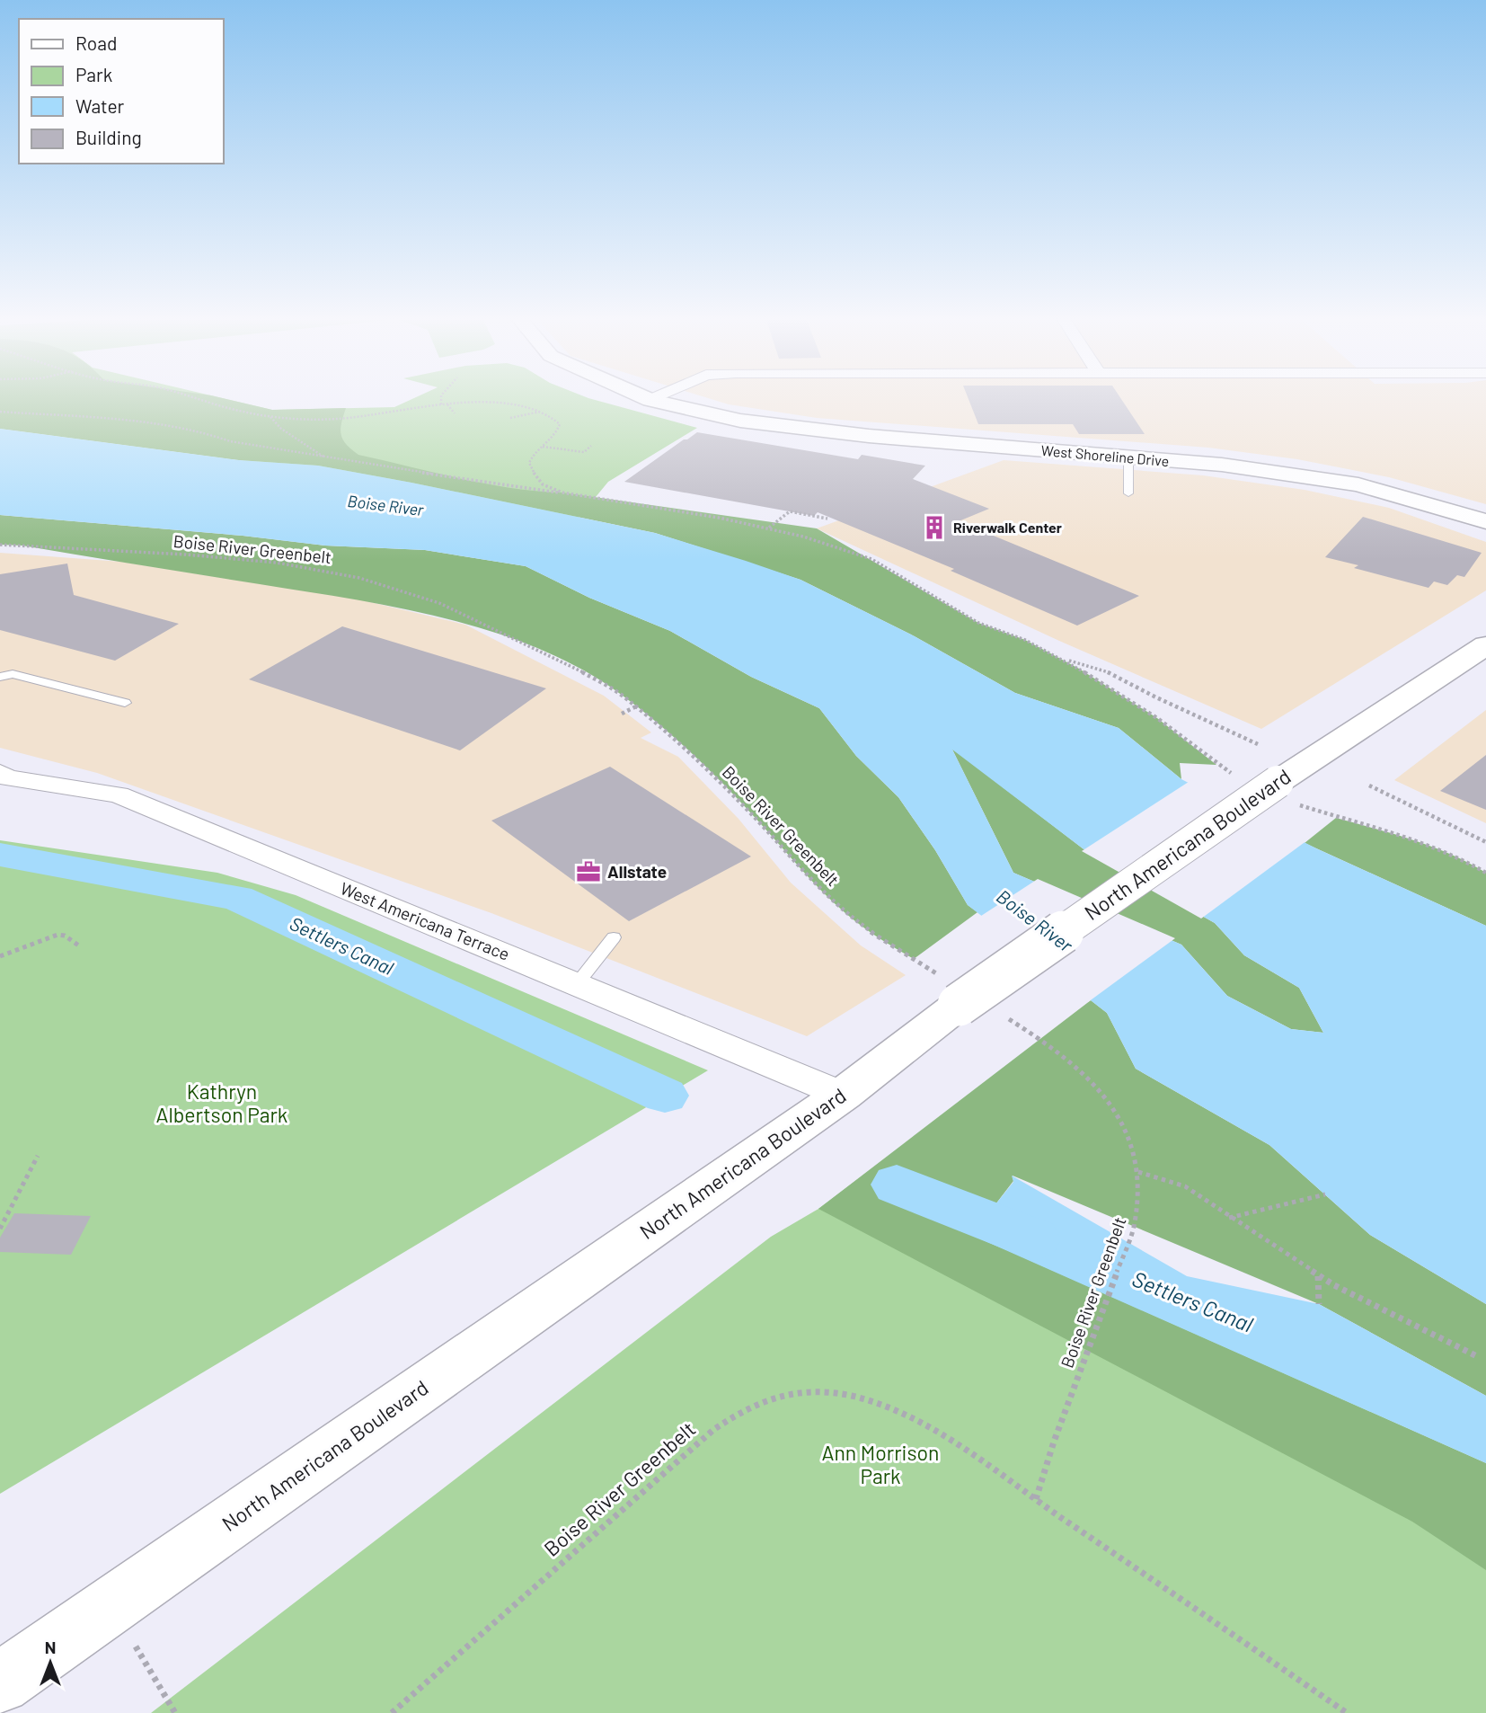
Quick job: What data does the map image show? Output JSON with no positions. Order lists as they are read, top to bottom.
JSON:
{
  "streets": {
    "main road": ["West Shoreline Drive", "North Americana Boulevard"],
    "street": ["West Americana Terrace"],
    "path": ["Boise River Greenbelt"]
  },
  "crossings": [
    ["Boise River Greenbelt", "North Americana Boulevard"],
    ["North Americana Boulevard", "West Americana Terrace"]
  ],
  "water": ["Boise River", "Settlers Canal"],
  "parks": ["Kathryn Albertson Park", "Ann Morrison Park"],
  "places": {
    "building": ["Riverwalk Center"],
    "office": ["Allstate"]
  },
  "legend": [
    "Road",
    "Park",
    "Water",
    "Building"
  ],
  "north": "top"
}
